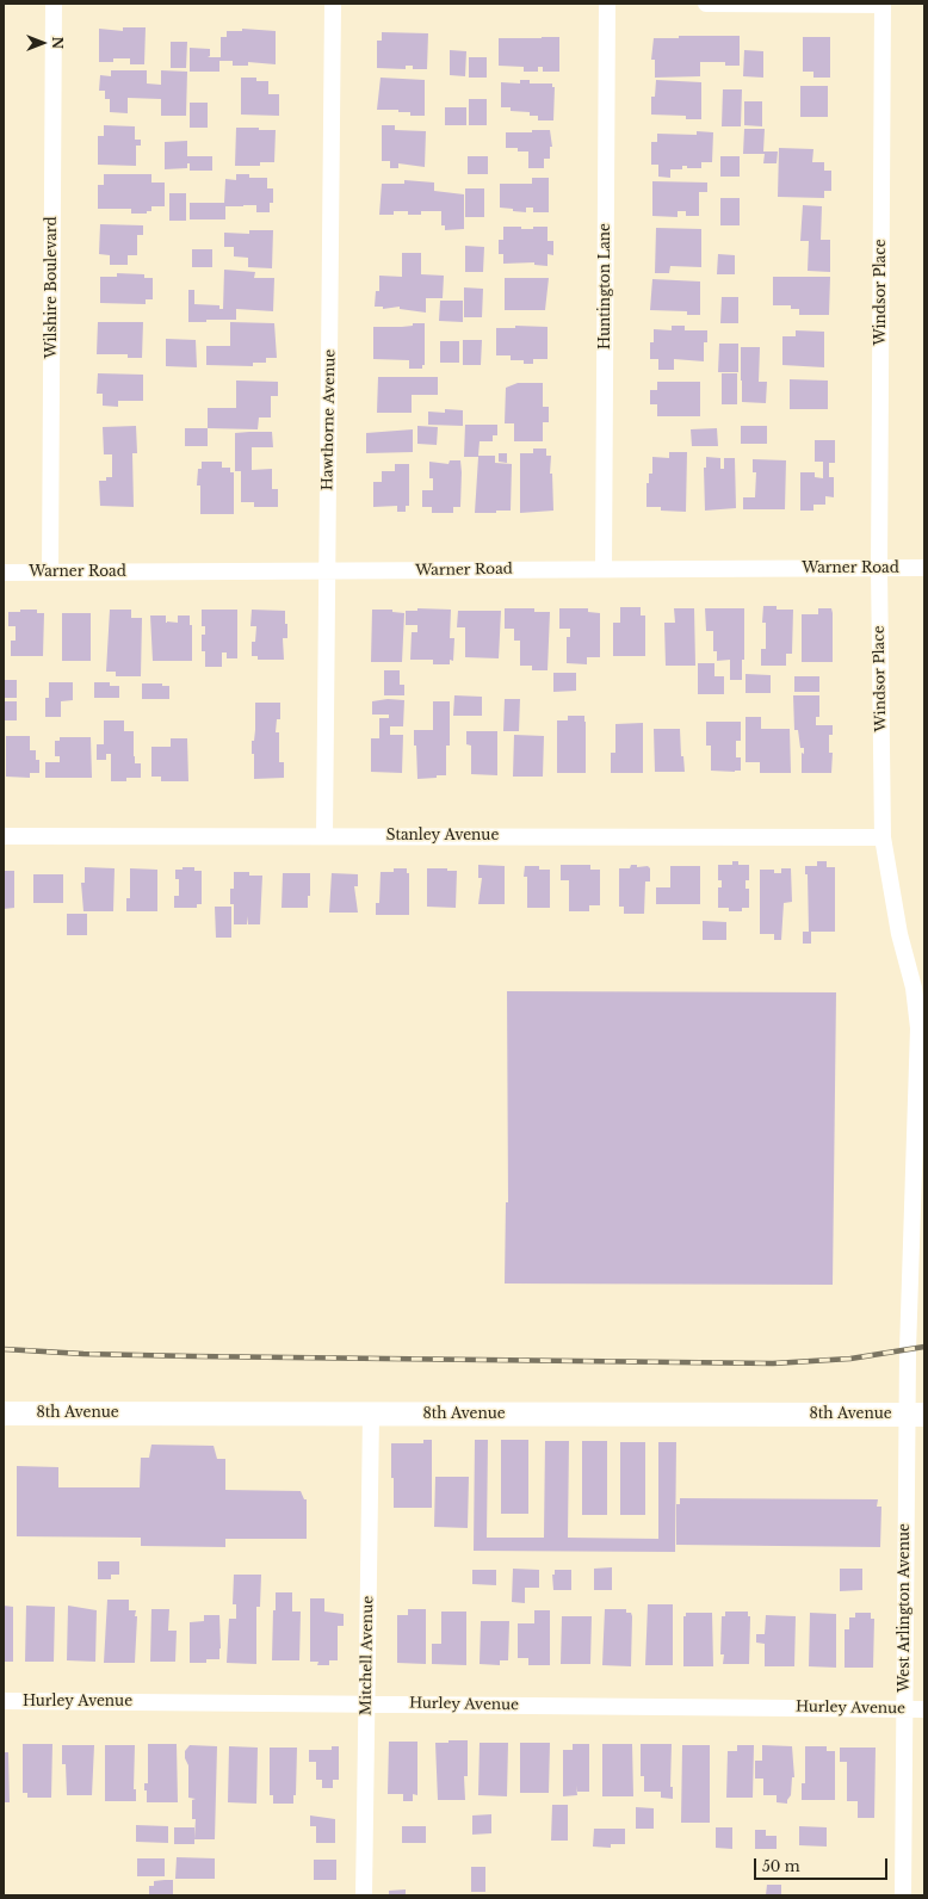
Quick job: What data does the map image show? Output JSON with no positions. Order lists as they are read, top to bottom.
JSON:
{
  "streets": {
    "main road": ["8th Avenue"],
    "street": [
      "Huntington Lane",
      "Wilshire Boulevard",
      "Windsor Place",
      "Hawthorne Avenue",
      "Warner Road",
      "Stanley Avenue",
      "West Arlington Avenue",
      "Mitchell Avenue",
      "Hurley Avenue"
    ]
  },
  "crossings": [
    ["Huntington Lane", "Warner Road"],
    ["Wilshire Boulevard", "Warner Road"],
    ["Windsor Place", "Warner Road"],
    ["Windsor Place", "Stanley Avenue"],
    ["Windsor Place", "West Arlington Avenue"],
    ["Hawthorne Avenue", "Warner Road"],
    ["Hawthorne Avenue", "Stanley Avenue"],
    ["8th Avenue", "West Arlington Avenue"],
    ["8th Avenue", "Mitchell Avenue"],
    ["West Arlington Avenue", "Hurley Avenue"],
    ["Mitchell Avenue", "Hurley Avenue"]
  ],
  "scale_bar": "50 m",
  "north": "right"
}
